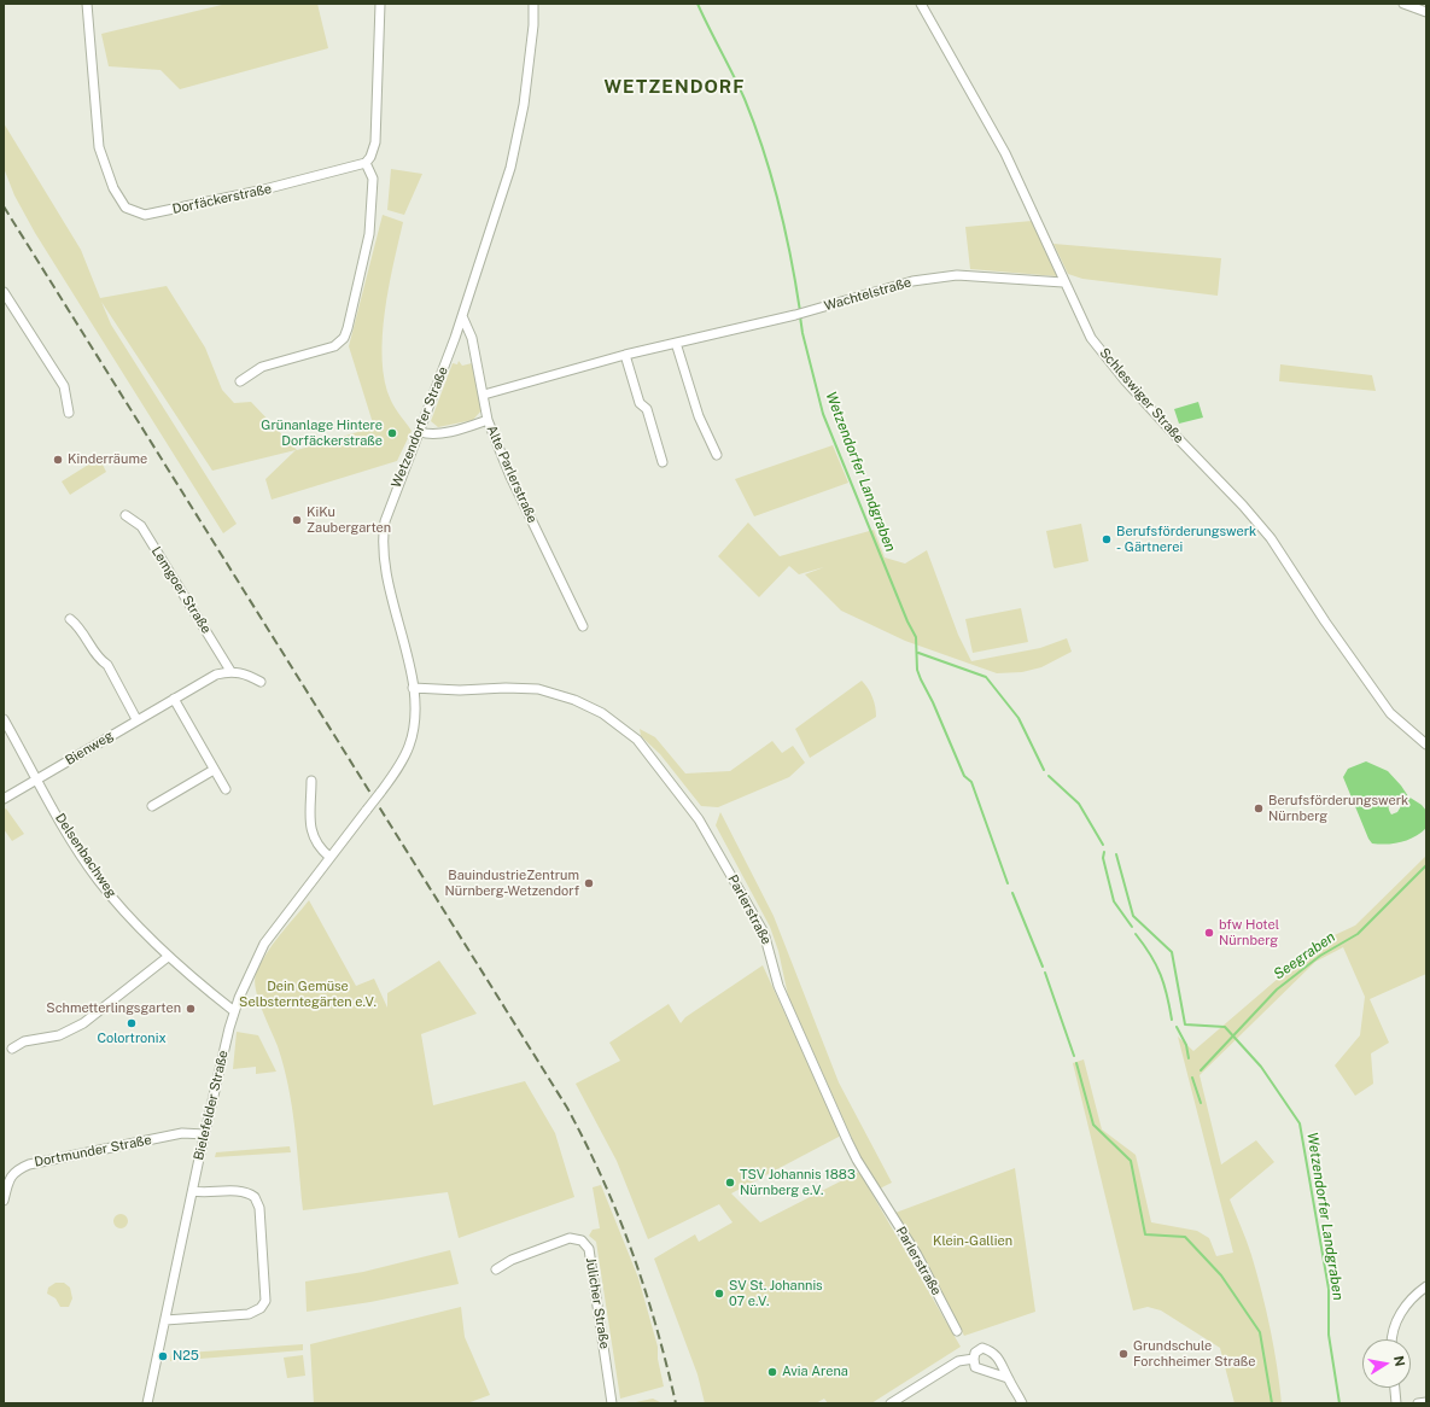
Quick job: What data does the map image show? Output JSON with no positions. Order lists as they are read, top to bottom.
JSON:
{
  "streets": {
    "street": [
      "Dorfäckerstraße",
      "Wachtelstraße",
      "Schleswiger Straße",
      "Wetzendorfer Straße",
      "Alte Parlerstraße",
      "Lemgoer Straße",
      "Bienweg",
      "Delsenbachweg",
      "Parlerstraße",
      "Bielefelder Straße",
      "Dortmunder Straße",
      "Jülicher Straße"
    ]
  },
  "crossings": [
    ["Wachtelstraße", "Schleswiger Straße"],
    ["Wachtelstraße", "Alte Parlerstraße"],
    ["Wetzendorfer Straße", "Alte Parlerstraße"],
    ["Wetzendorfer Straße", "Parlerstraße"],
    ["Wetzendorfer Straße", "Bielefelder Straße"],
    ["Lemgoer Straße", "Bienweg"],
    ["Bienweg", "Delsenbachweg"],
    ["Delsenbachweg", "Bielefelder Straße"],
    ["Bielefelder Straße", "Dortmunder Straße"]
  ],
  "districts": ["WETZENDORF"],
  "water": ["Wetzendorfer Landgraben", "Seegraben"],
  "parks": ["Dein Gemüse Selbsterntegärten e.V.", "Klein-Gallien"],
  "places": [
    "Grünanlage Hintere Dorfäckerstraße",
    "Kinderräume",
    "KiKu Zaubergarten",
    "Berufsförderungswerk - Gärtnerei",
    "Berufsförderungswerk Nürnberg",
    "BauindustrieZentrum Nürnberg-Wetzendorf",
    "bfw Hotel Nürnberg",
    "Schmetterlingsgarten",
    "Colortronix",
    "TSV Johannis 1883 Nürnberg e.V.",
    "SV St. Johannis 07 e.V.",
    "Grundschule Forchheimer Straße",
    "N25",
    "Avia Arena"
  ],
  "north": "right"
}
